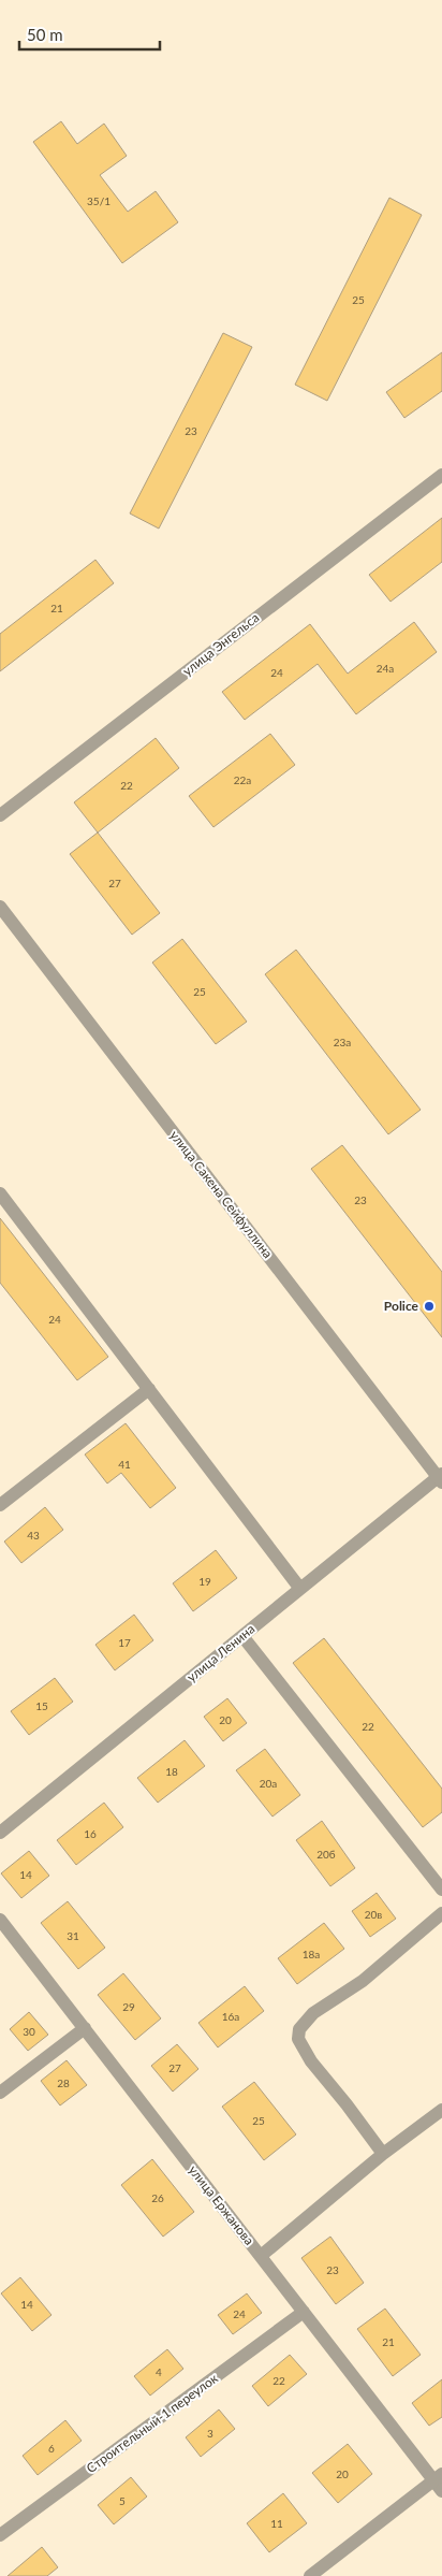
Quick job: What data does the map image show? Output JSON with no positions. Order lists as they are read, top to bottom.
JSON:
{
  "streets": {
    "street": [
      "улица Энгельса",
      "улица Сакена Сейфуллина",
      "улица Ленина",
      "улица Ержанова",
      "Строительный-1 переулок"
    ]
  },
  "crossings": [
    ["улица Сакена Сейфуллина", "улица Ленина"],
    ["улица Ержанова", "Строительный-1 переулок"]
  ],
  "places": ["Police"],
  "house_numbers": [
    "35/1",
    "25",
    "23",
    "21",
    "24а",
    "24",
    "22а",
    "22",
    "27",
    "25",
    "23а",
    "23",
    "24",
    "41",
    "43",
    "19",
    "17",
    "15",
    "20",
    "22",
    "18",
    "20а",
    "16",
    "20б",
    "14",
    "20в",
    "31",
    "18а",
    "29",
    "16а",
    "30",
    "27",
    "28",
    "25",
    "26",
    "23",
    "14",
    "24",
    "21",
    "4",
    "22",
    "3",
    "6",
    "20",
    "5",
    "11"
  ],
  "scale_bar": "50 m"
}
